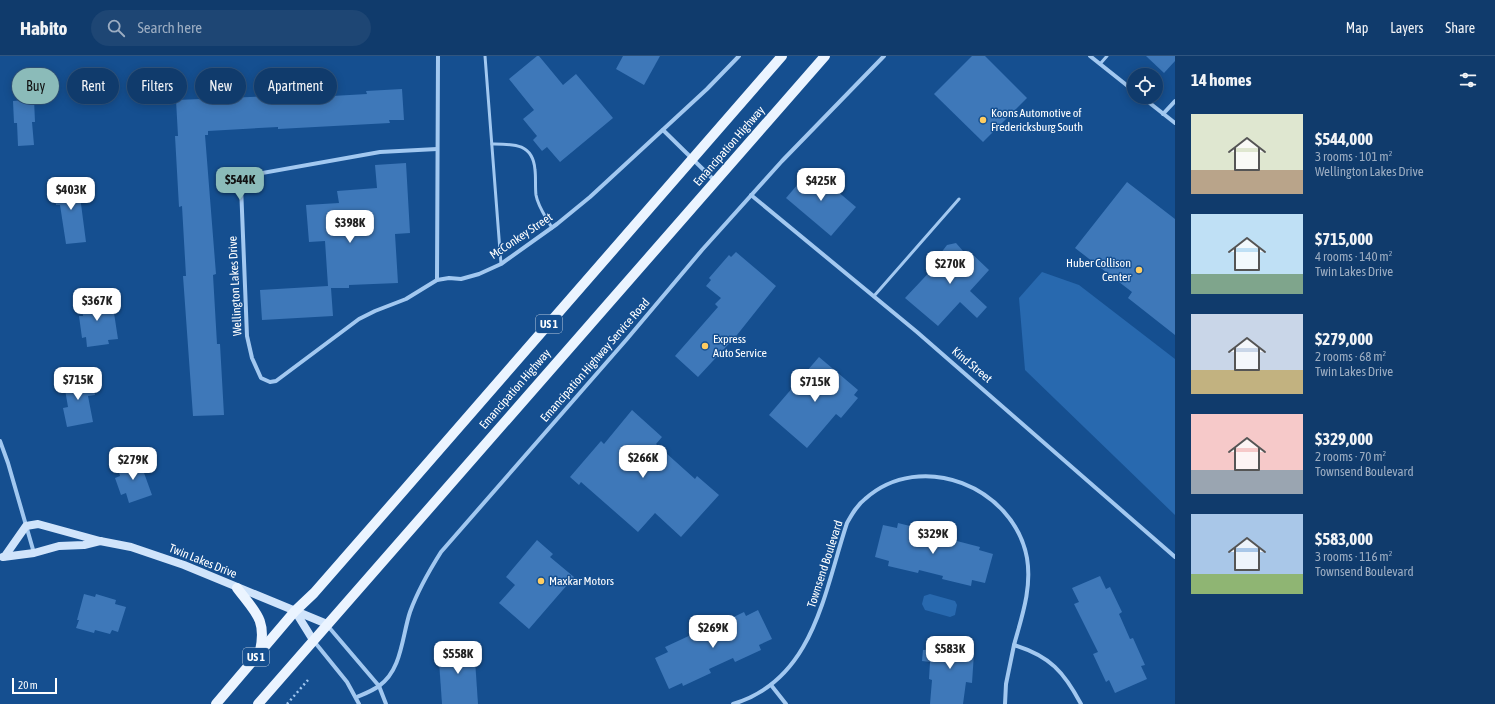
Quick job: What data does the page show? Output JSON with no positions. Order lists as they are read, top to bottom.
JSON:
{
  "streets": {
    "main road": ["Emancipation Highway", "US 1"],
    "street": [
      "McConkey Street",
      "Wellington Lakes Drive",
      "Emancipation Highway Service Road",
      "Kind Street",
      "Twin Lakes Drive",
      "Townsend Boulevard"
    ]
  },
  "crossings": [
    ["Emancipation Highway", "Twin Lakes Drive"],
    ["McConkey Street", "Wellington Lakes Drive"],
    ["Emancipation Highway Service Road", "Kind Street"]
  ],
  "places": [
    "Koons Automotive of Fredericksburg South",
    "Huber Collison Center",
    "Express Auto Service",
    "Maxkar Motors"
  ],
  "scale_bar": "20 m",
  "page": {
    "header": "Habito",
    "search": "Search here",
    "nav": ["Map", "Layers", "Share"],
    "heading": "14 homes",
    "chip": [
      "Buy",
      "Rent",
      "Filters",
      "New",
      "Apartment"
    ],
    "list": [
      {
        "name": "$544,000",
        "note": "3 rooms · 101 m² · Wellington Lakes Drive"
      },
      {
        "name": "$715,000",
        "note": "4 rooms · 140 m² · Twin Lakes Drive"
      },
      {
        "name": "$279,000",
        "note": "2 rooms · 68 m² · Twin Lakes Drive"
      },
      {
        "name": "$329,000",
        "note": "2 rooms · 70 m² · Townsend Boulevard"
      },
      {
        "name": "$583,000",
        "note": "3 rooms · 116 m² · Townsend Boulevard"
      }
    ],
    "price": [
      "$544K",
      "$425K",
      "$403K",
      "$398K",
      "$270K",
      "$367K",
      "$715K",
      "$715K",
      "$266K",
      "$279K",
      "$329K",
      "$269K",
      "$583K",
      "$558K"
    ],
    "scale": "20 m"
  }
}
